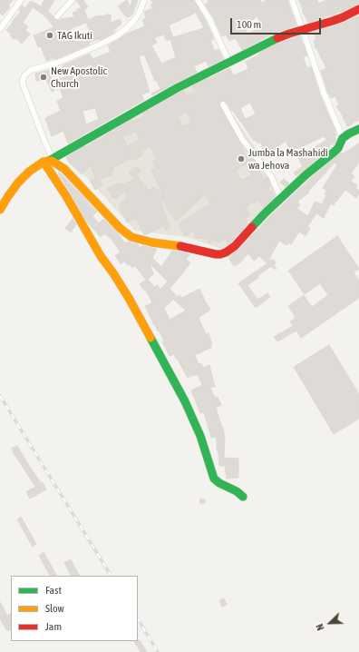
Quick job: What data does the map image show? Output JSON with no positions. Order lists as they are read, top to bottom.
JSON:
{
  "places": ["TAG Ikuti", "New Apostolic Church", "Jumba la Mashahidi wa Jehova"],
  "legend": ["Fast", "Slow", "Jam"],
  "scale_bar": "100 m",
  "north": "bottom left"
}
